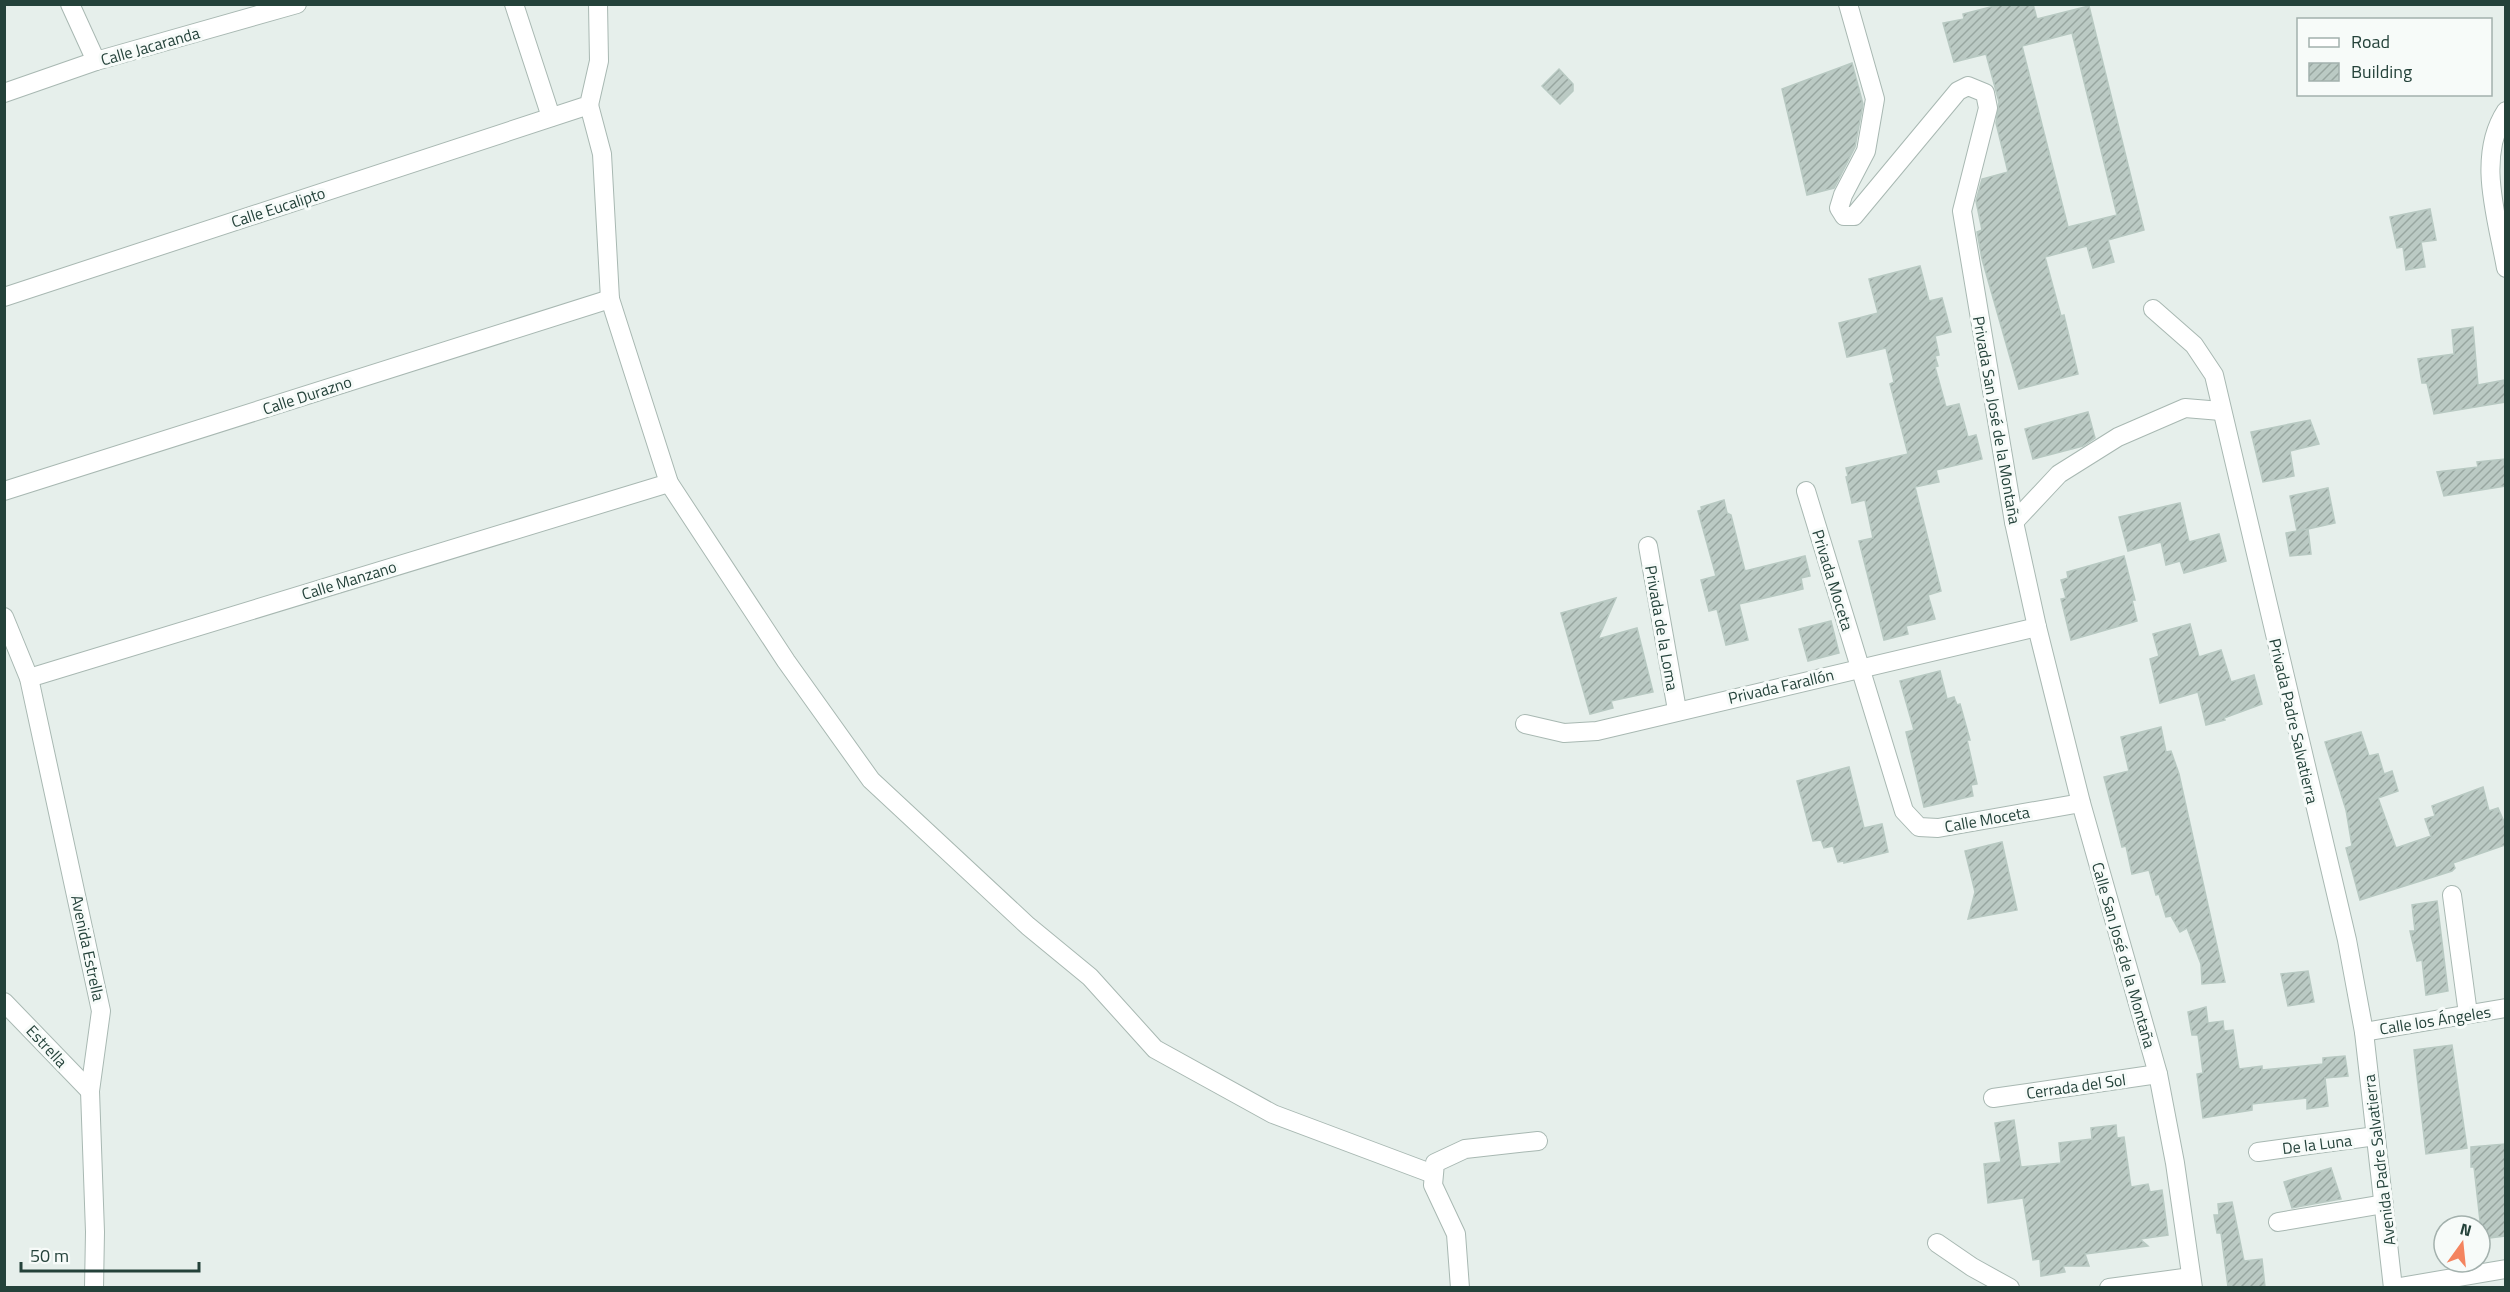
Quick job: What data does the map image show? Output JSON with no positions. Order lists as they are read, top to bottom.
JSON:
{
  "streets": {
    "street": [
      "Calle Jacaranda",
      "Calle Eucalipto",
      "Calle Durazno",
      "Privada San José de la Montaña",
      "Calle Manzano",
      "Privada Moceta",
      "Privada de la Loma",
      "Privada Farallón",
      "Privada Padre Salvatierra",
      "Calle Moceta",
      "Avenida Estrella",
      "Calle San José de la Montaña",
      "Calle los Ángeles",
      "Estrella",
      "Cerrada del Sol",
      "De la Luna",
      "Avenida Padre Salvatierra"
    ]
  },
  "crossings": [
    ["Privada San José de la Montaña", "Privada Farallón"],
    ["Privada San José de la Montaña", "Calle San José de la Montaña"],
    ["Calle Manzano", "Avenida Estrella"],
    ["Privada Moceta", "Privada Farallón"],
    ["Privada Moceta", "Calle Moceta"],
    ["Privada de la Loma", "Privada Farallón"],
    ["Privada Farallón", "Calle Moceta"],
    ["Privada Farallón", "Calle San José de la Montaña"],
    ["Privada Padre Salvatierra", "Calle los Ángeles"],
    ["Privada Padre Salvatierra", "Avenida Padre Salvatierra"],
    ["Calle Moceta", "Calle San José de la Montaña"],
    ["Avenida Estrella", "Estrella"],
    ["Calle San José de la Montaña", "Cerrada del Sol"],
    ["Calle los Ángeles", "Avenida Padre Salvatierra"],
    ["De la Luna", "Avenida Padre Salvatierra"]
  ],
  "legend": ["Road", "Building"],
  "scale_bar": "50 m",
  "north": "top"
}
